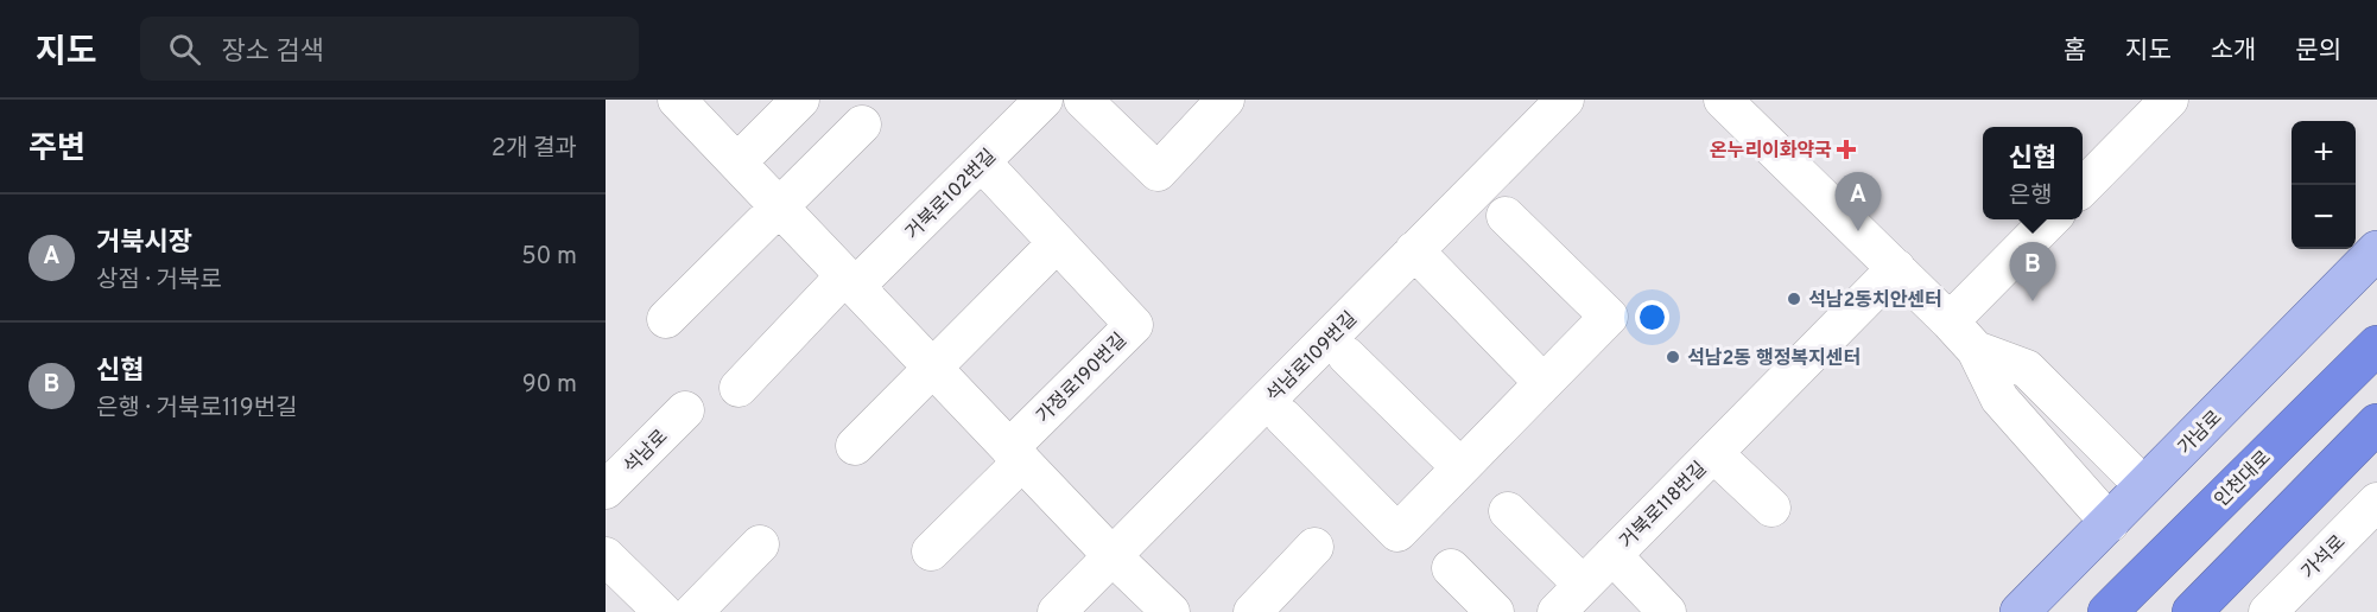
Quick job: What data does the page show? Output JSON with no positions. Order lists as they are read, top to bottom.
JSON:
{
  "streets": {
    "highway": ["인천대로"],
    "main road": ["가남로"],
    "street": [
      "거북로102번길",
      "석남로109번길",
      "가정로190번길",
      "석남로",
      "거북로118번길",
      "가석로"
    ]
  },
  "crossings": [
    ["거북로102번길", "가정로190번길"]
  ],
  "places": {
    "health": ["온누리이화약국"],
    "other": ["석남2동치안센터", "석남2동 행정복지센터"]
  },
  "page": {
    "header": "지도",
    "search": "장소 검색",
    "nav": [
      "홈",
      "지도",
      "소개",
      "문의"
    ],
    "heading": ["주변", "2개 결과"],
    "map_buttons": ["+", "−"],
    "popup": ["신협", "은행"],
    "pins": ["A", "B"],
    "list": [
      {
        "mark": "A",
        "name": "거북시장",
        "note": "상점 · 거북로",
        "value": "50 m"
      },
      {
        "mark": "B",
        "name": "신협",
        "note": "은행 · 거북로119번길",
        "value": "90 m"
      }
    ]
  }
}
